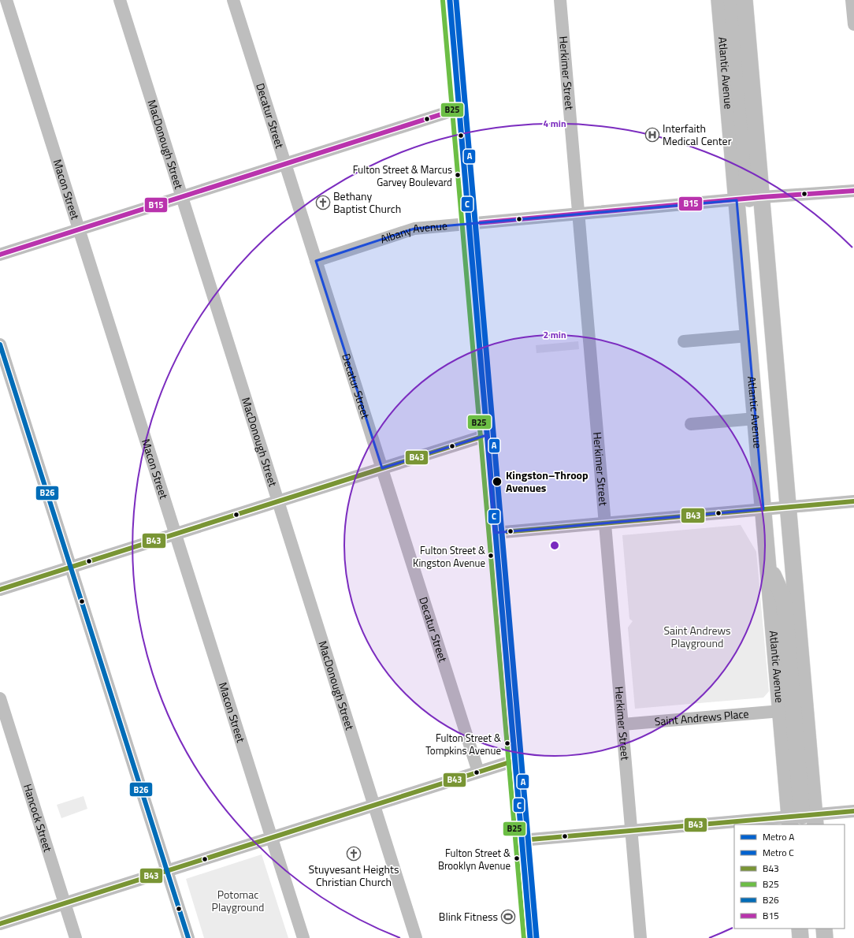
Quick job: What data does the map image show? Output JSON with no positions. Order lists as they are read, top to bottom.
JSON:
{
  "streets": {
    "main road": ["Atlantic Avenue"],
    "street": [
      "Herkimer Street",
      "Decatur Street",
      "MacDonough Street",
      "Macon Street",
      "Albany Avenue",
      "Saint Andrews Place",
      "Hancock Street"
    ]
  },
  "crossings": [
    ["Herkimer Street", "Albany Avenue"],
    ["Herkimer Street", "Saint Andrews Place"],
    ["Atlantic Avenue", "Albany Avenue"],
    ["Atlantic Avenue", "Saint Andrews Place"],
    ["Decatur Street", "Albany Avenue"]
  ],
  "parks": ["Saint Andrews Playground", "Potomac Playground"],
  "places": {
    "hospital": ["Interfaith Medical Center"],
    "other": [
      "Fulton Street & Marcus Garvey Boulevard",
      "Kingston–Throop Avenues",
      "Fulton Street & Kingston Avenue",
      "Fulton Street & Tompkins Avenue",
      "Fulton Street & Brooklyn Avenue"
    ],
    "church": ["Bethany Baptist Church", "Stuyvesant Heights Christian Church"],
    "sports": ["Blink Fitness"]
  },
  "lines": [
    "metro line A",
    "metro line C",
    "transit line B25",
    "transit line B15",
    "transit line B26",
    "transit line B43"
  ],
  "legend": [
    "Metro A",
    "Metro C",
    "B43",
    "B25",
    "B26",
    "B15"
  ],
  "rings": ["4 min", "2 min"]
}
